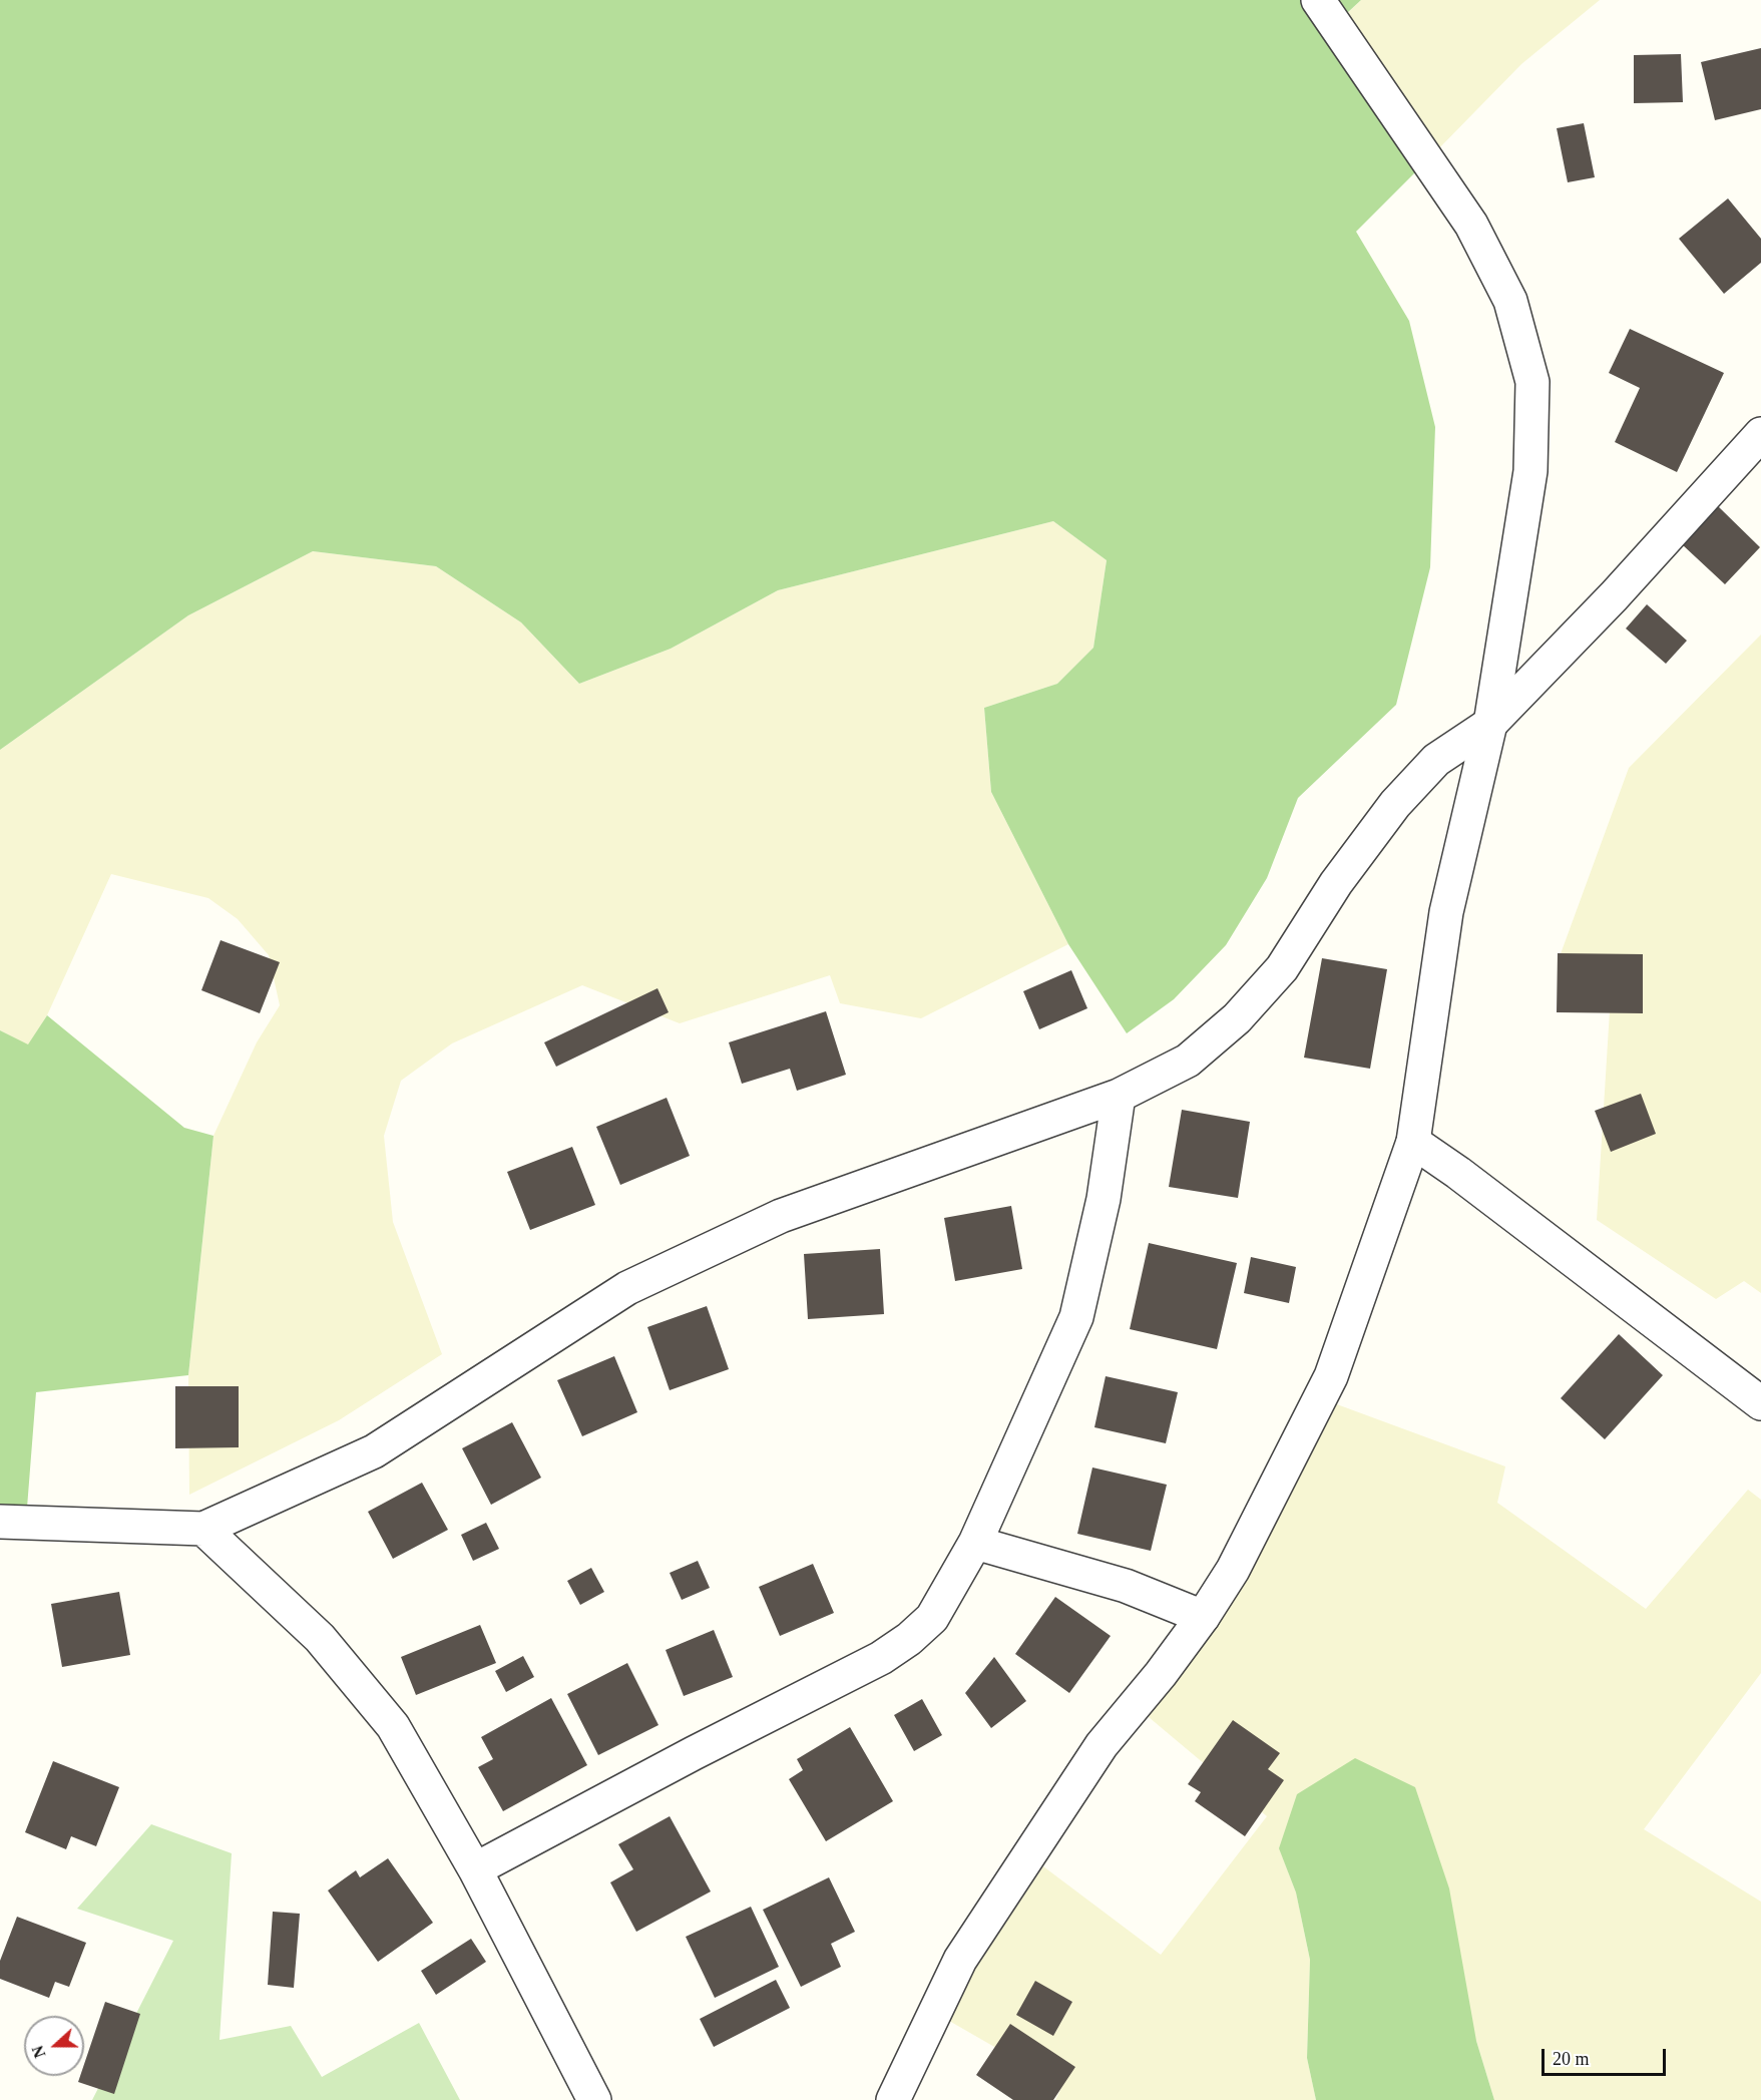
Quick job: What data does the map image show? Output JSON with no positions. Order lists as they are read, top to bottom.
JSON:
{
  "scale_bar": "20 m",
  "north": "left"
}
